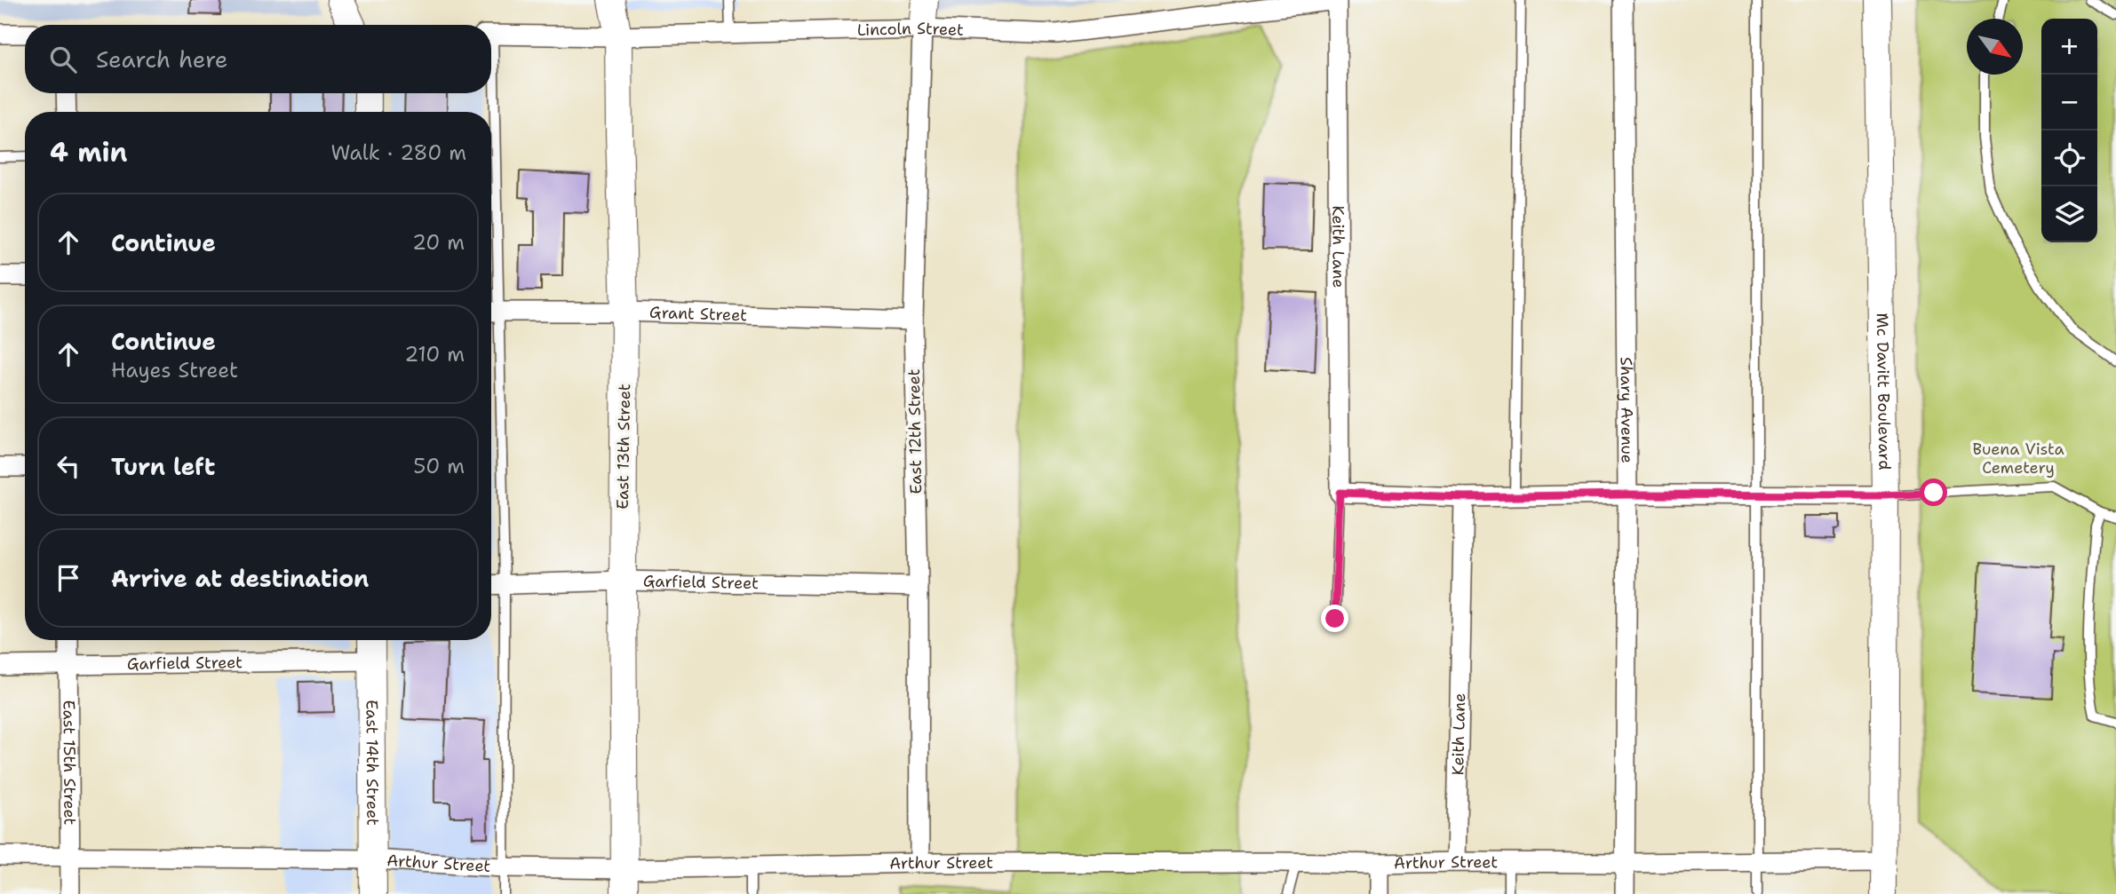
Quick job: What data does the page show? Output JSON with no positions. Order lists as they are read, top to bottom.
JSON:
{
  "streets": {
    "street": [
      "Lincoln Street",
      "Keith Lane",
      "Grant Street",
      "Mc Davitt Boulevard",
      "Shary Avenue",
      "East 12th Street",
      "East 13th Street",
      "Garfield Street",
      "East 15th Street",
      "East 14th Street",
      "Arthur Street"
    ]
  },
  "crossings": [
    ["Lincoln Street", "Keith Lane"],
    ["Lincoln Street", "East 12th Street"],
    ["Lincoln Street", "East 13th Street"],
    ["Keith Lane", "Arthur Street"],
    ["Grant Street", "East 12th Street"],
    ["Grant Street", "East 13th Street"],
    ["Mc Davitt Boulevard", "Arthur Street"],
    ["Shary Avenue", "Arthur Street"],
    ["East 12th Street", "Garfield Street"],
    ["East 12th Street", "Arthur Street"],
    ["East 13th Street", "Garfield Street"],
    ["East 13th Street", "Arthur Street"],
    ["Garfield Street", "East 15th Street"],
    ["Garfield Street", "East 14th Street"],
    ["East 15th Street", "Arthur Street"],
    ["East 14th Street", "Arthur Street"]
  ],
  "parks": ["Buena Vista Cemetery"],
  "north": "bottom right",
  "page": {
    "map_buttons": ["+", "−"],
    "search": "Search here",
    "heading": ["4 min", "Walk · 280 m"],
    "list": [
      ["Continue", "20 m"],
      ["Continue", "Hayes Street", "210 m"],
      ["Turn left", "50 m"],
      "Arrive at destination"
    ]
  }
}
